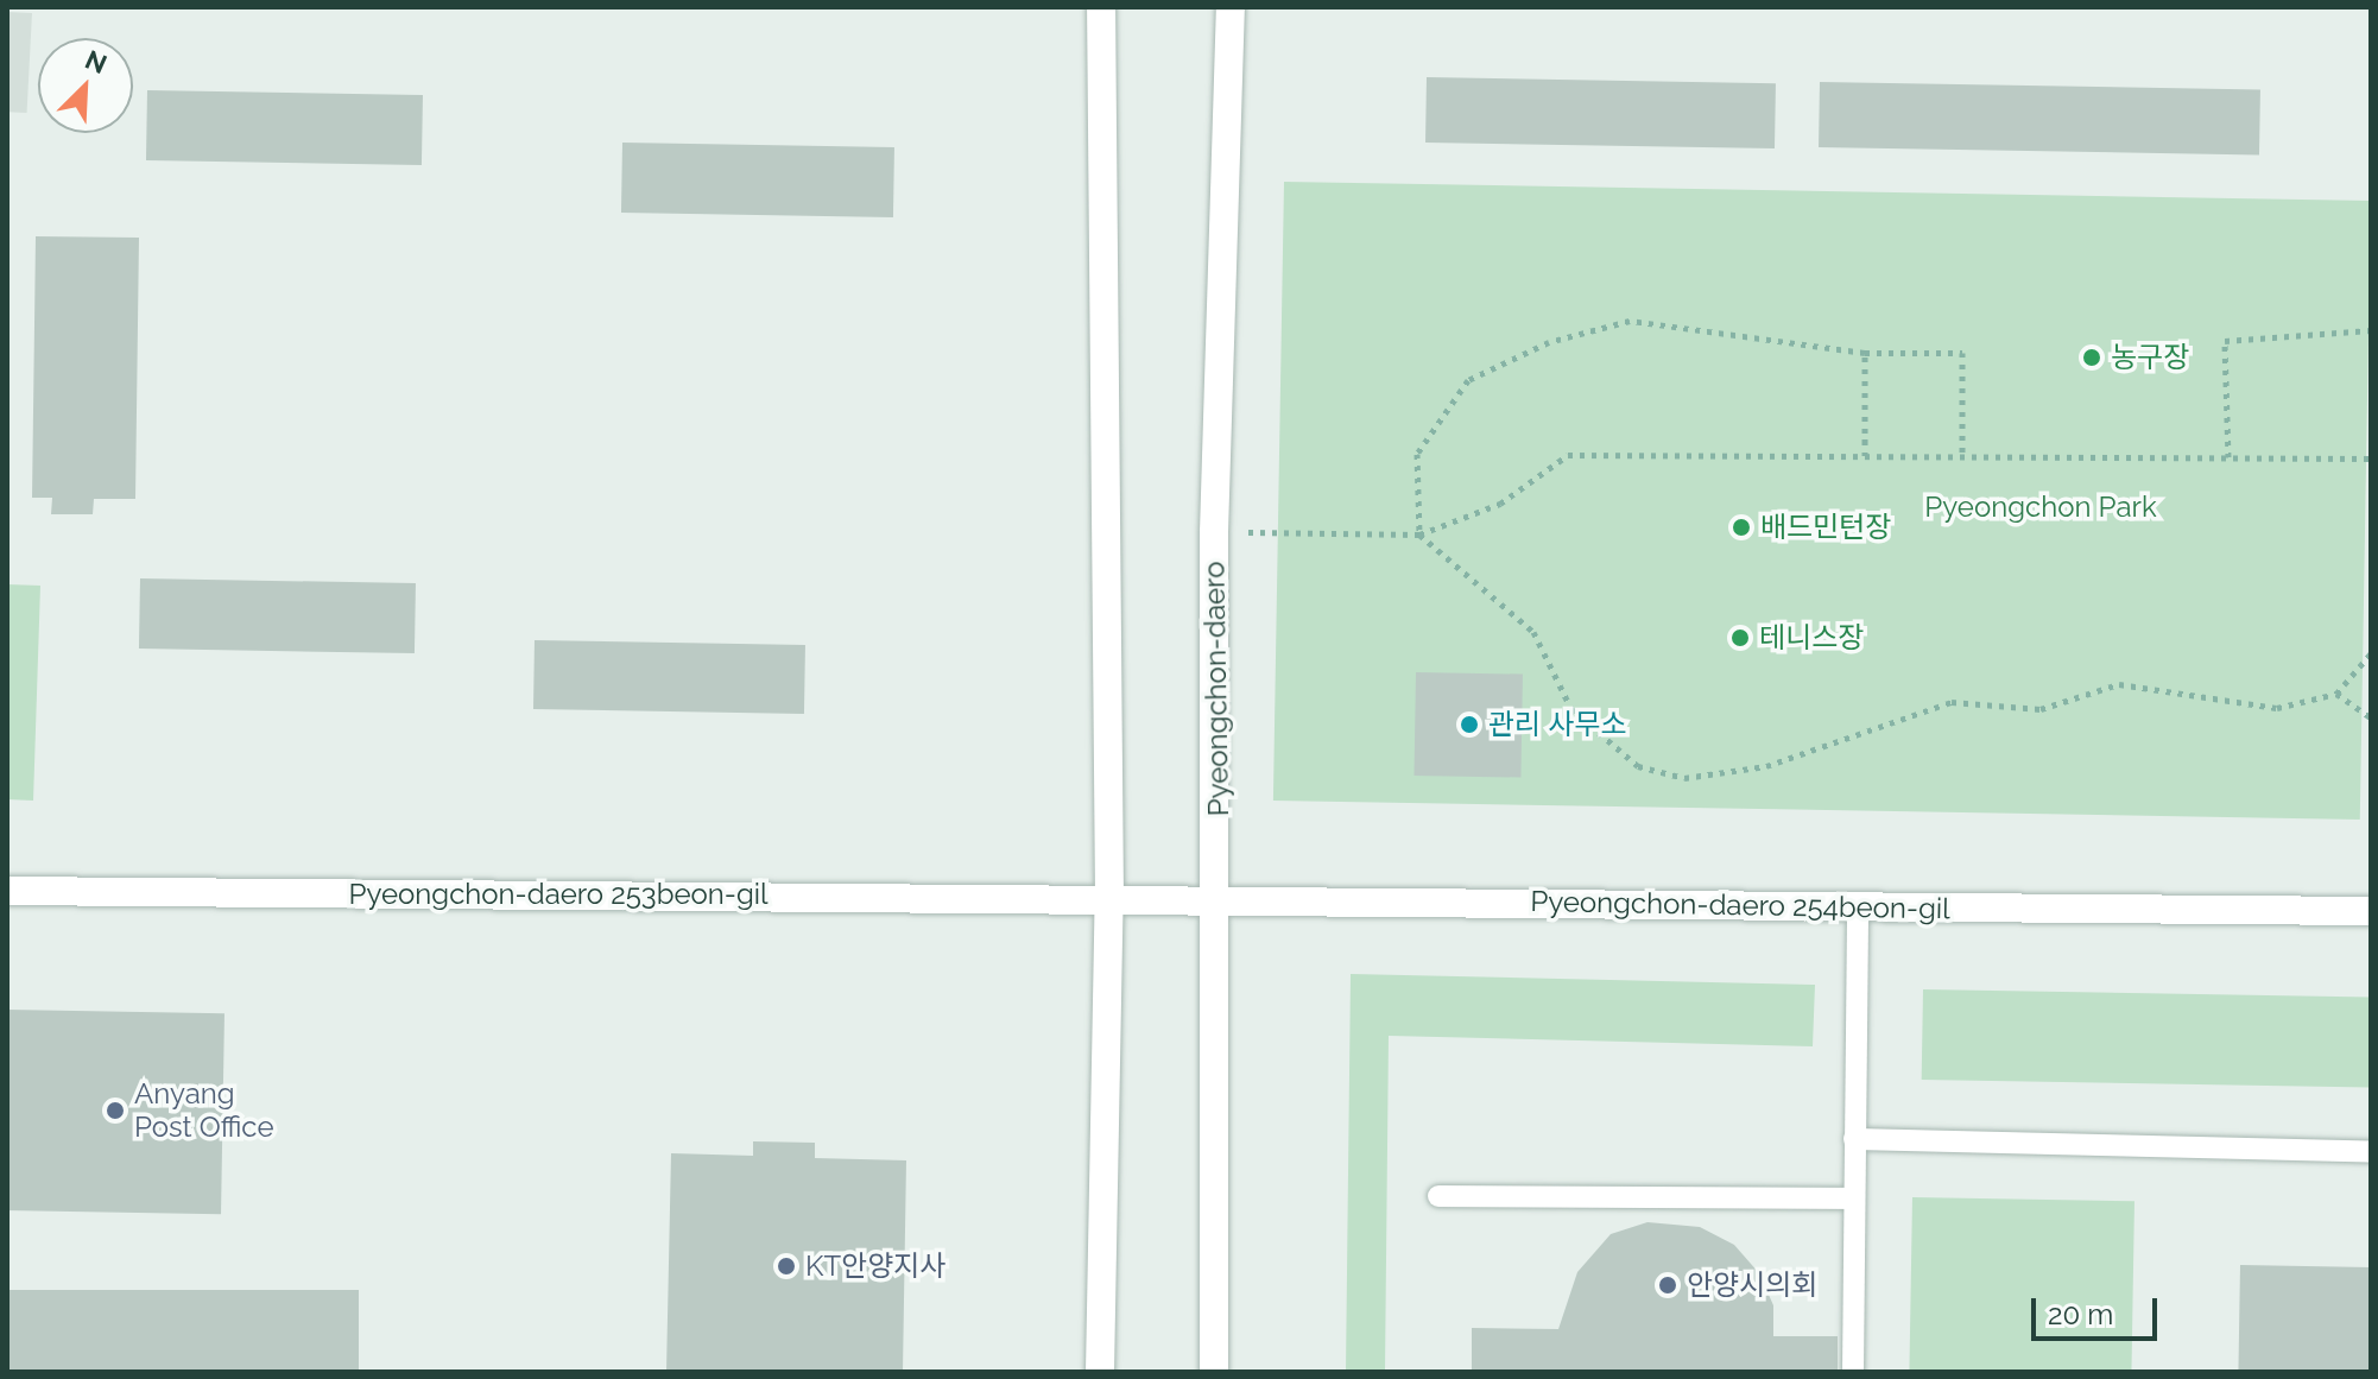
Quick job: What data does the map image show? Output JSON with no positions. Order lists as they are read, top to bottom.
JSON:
{
  "streets": {
    "street": ["Pyeongchon-daero", "Pyeongchon-daero 253beon-gil", "Pyeongchon-daero 254beon-gil"]
  },
  "crossings": [
    ["Pyeongchon-daero", "Pyeongchon-daero 254beon-gil"],
    ["Pyeongchon-daero 253beon-gil", "Pyeongchon-daero 254beon-gil"]
  ],
  "parks": ["Pyeongchon Park"],
  "places": [
    "농구장",
    "배드민턴장",
    "테니스장",
    "관리 사무소",
    "Anyang Post Office",
    "KT안양지사",
    "안양시의회"
  ],
  "scale_bar": "20 m",
  "north": "top right"
}
